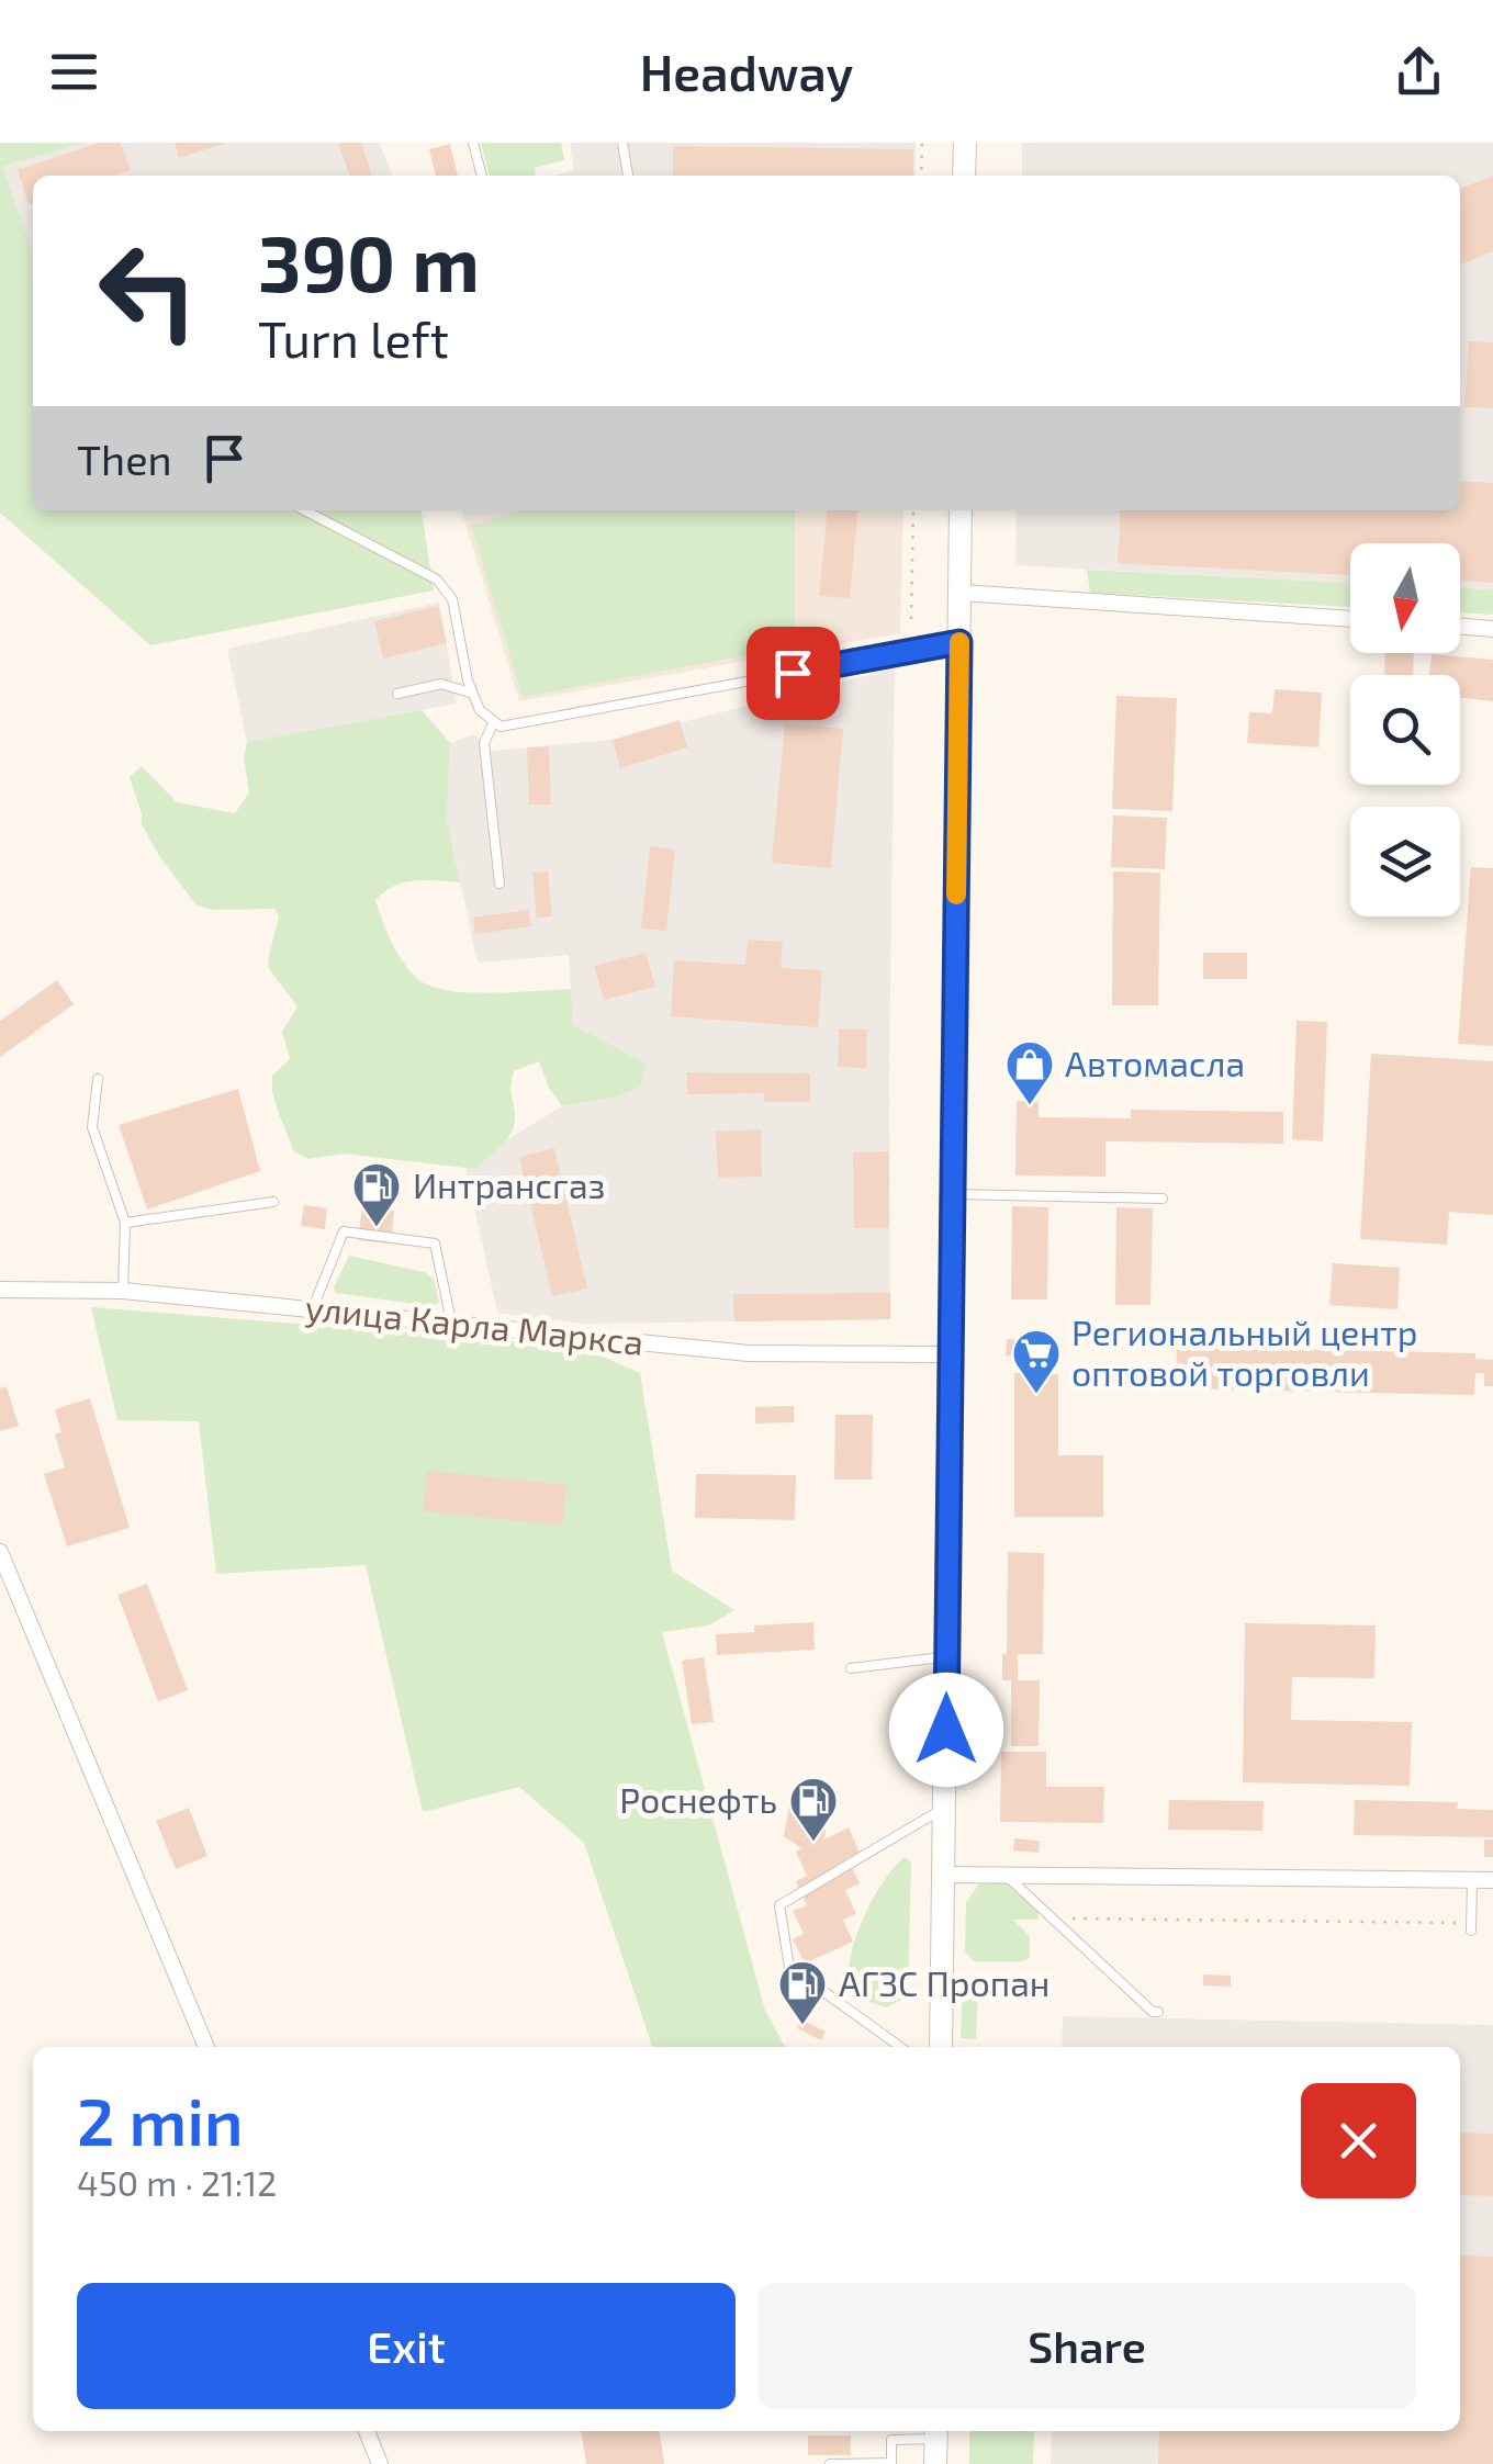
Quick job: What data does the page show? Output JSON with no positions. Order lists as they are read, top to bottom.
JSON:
{
  "streets": {
    "street": ["улица Карла Маркса"]
  },
  "places": {
    "shop": ["Автомасла"],
    "fuel station": ["Интрансгаз", "Роснефть", "АГЗС Пропан"],
    "supermarket": ["Региональный центр оптовой торговли"]
  },
  "north": "bottom",
  "page": {
    "header": "Headway",
    "turn": ["390 m", "Turn left"],
    "then": "Then",
    "heading": ["2 min", "450 m · 21:12"],
    "buttons": ["Exit", "Share"]
  }
}
